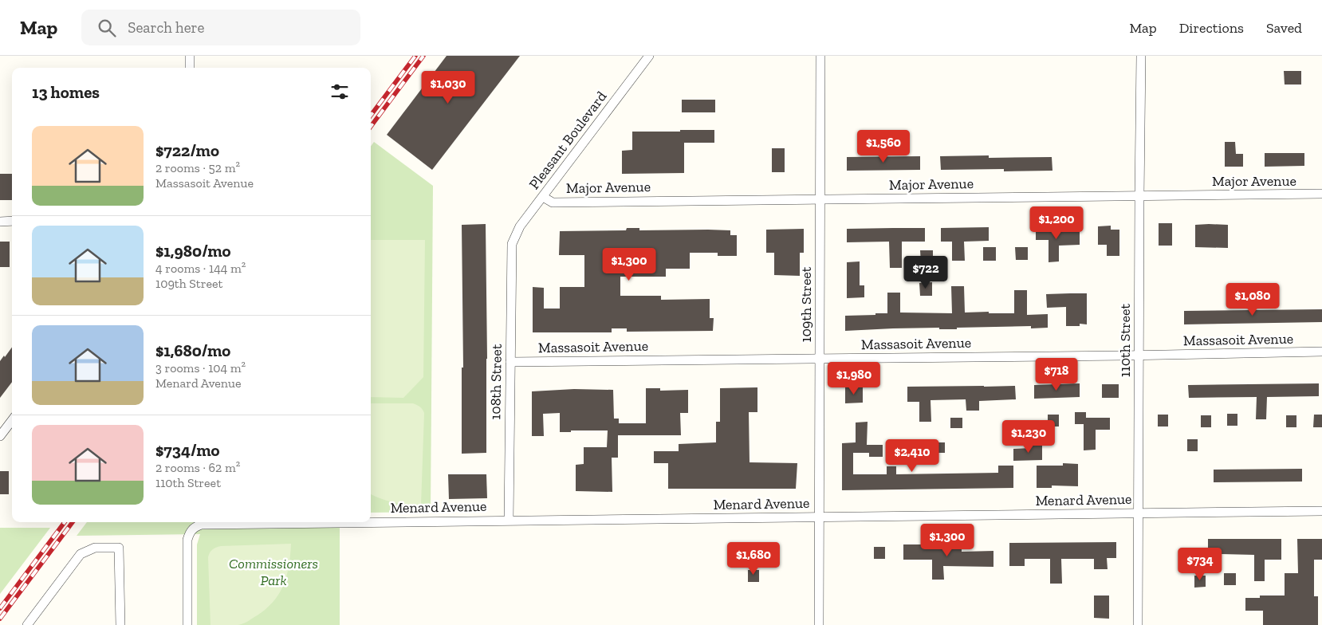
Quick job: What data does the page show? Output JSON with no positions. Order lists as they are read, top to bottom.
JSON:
{
  "streets": {
    "street": [
      "Pleasant Boulevard",
      "Major Avenue",
      "109th Street",
      "Massasoit Avenue",
      "110th Street",
      "108th Street",
      "Menard Avenue"
    ]
  },
  "crossings": [
    ["Pleasant Boulevard", "Major Avenue"],
    ["Pleasant Boulevard", "108th Street"],
    ["Major Avenue", "109th Street"],
    ["Major Avenue", "110th Street"],
    ["109th Street", "Massasoit Avenue"],
    ["109th Street", "Menard Avenue"],
    ["Massasoit Avenue", "110th Street"],
    ["Massasoit Avenue", "108th Street"],
    ["110th Street", "Menard Avenue"],
    ["108th Street", "Menard Avenue"]
  ],
  "parks": ["Commissioners Park"],
  "page": {
    "header": "Map",
    "search": "Search here",
    "nav": ["Map", "Directions", "Saved"],
    "heading": "13 homes",
    "price": [
      "$1,030",
      "$1,560",
      "$1,200",
      "$1,300",
      "$722",
      "$1,080",
      "$718",
      "$1,980",
      "$1,230",
      "$2,410",
      "$1,300",
      "$1,680",
      "$734"
    ],
    "list": [
      {
        "name": "$722/mo",
        "note": "2 rooms · 52 m² · Massasoit Avenue"
      },
      {
        "name": "$1,980/mo",
        "note": "4 rooms · 144 m² · 109th Street"
      },
      {
        "name": "$1,680/mo",
        "note": "3 rooms · 104 m² · Menard Avenue"
      },
      {
        "name": "$734/mo",
        "note": "2 rooms · 62 m² · 110th Street"
      }
    ]
  }
}
